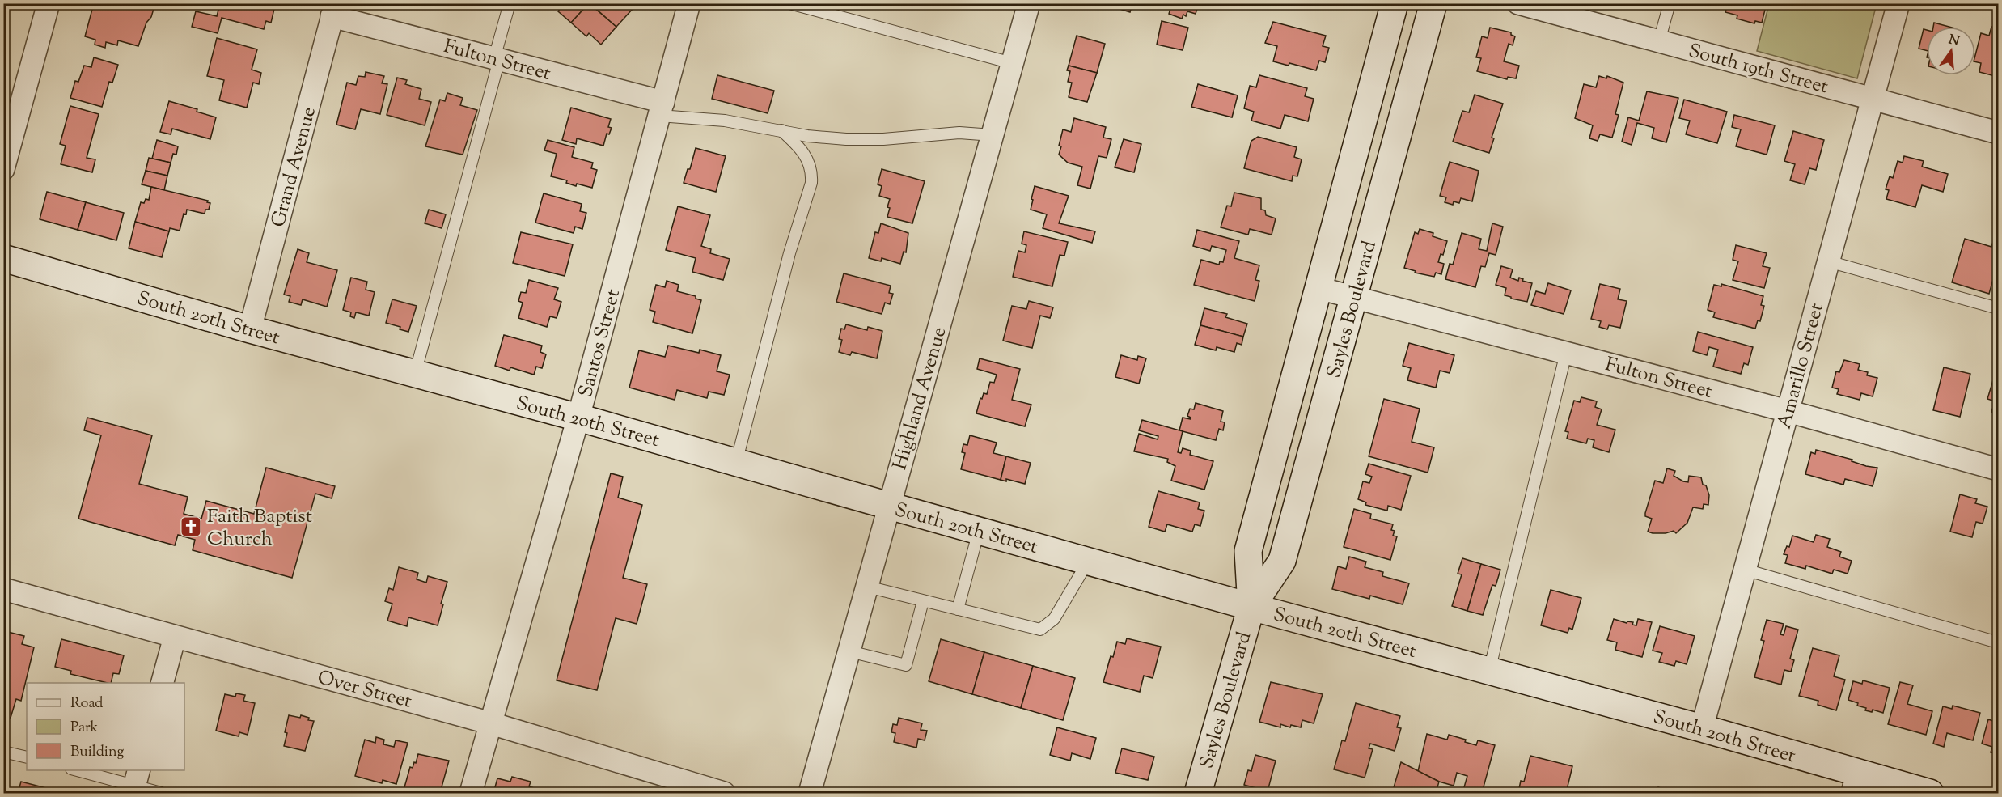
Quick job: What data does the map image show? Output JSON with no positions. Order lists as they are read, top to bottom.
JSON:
{
  "streets": {
    "street": [
      "Fulton Street",
      "South 19th Street",
      "Grand Avenue",
      "Sayles Boulevard",
      "South 20th Street",
      "Santos Street",
      "Amarillo Street",
      "Highland Avenue",
      "Over Street"
    ]
  },
  "crossings": [
    ["Fulton Street", "Grand Avenue"],
    ["Fulton Street", "Sayles Boulevard"],
    ["Fulton Street", "Santos Street"],
    ["Fulton Street", "Amarillo Street"],
    ["South 19th Street", "Amarillo Street"],
    ["Grand Avenue", "South 20th Street"],
    ["Sayles Boulevard", "South 20th Street"],
    ["South 20th Street", "Santos Street"],
    ["South 20th Street", "Amarillo Street"],
    ["South 20th Street", "Highland Avenue"],
    ["Santos Street", "Over Street"]
  ],
  "places": {
    "church": ["Faith Baptist Church"]
  },
  "legend": ["Road", "Park", "Building"],
  "north": "top"
}
